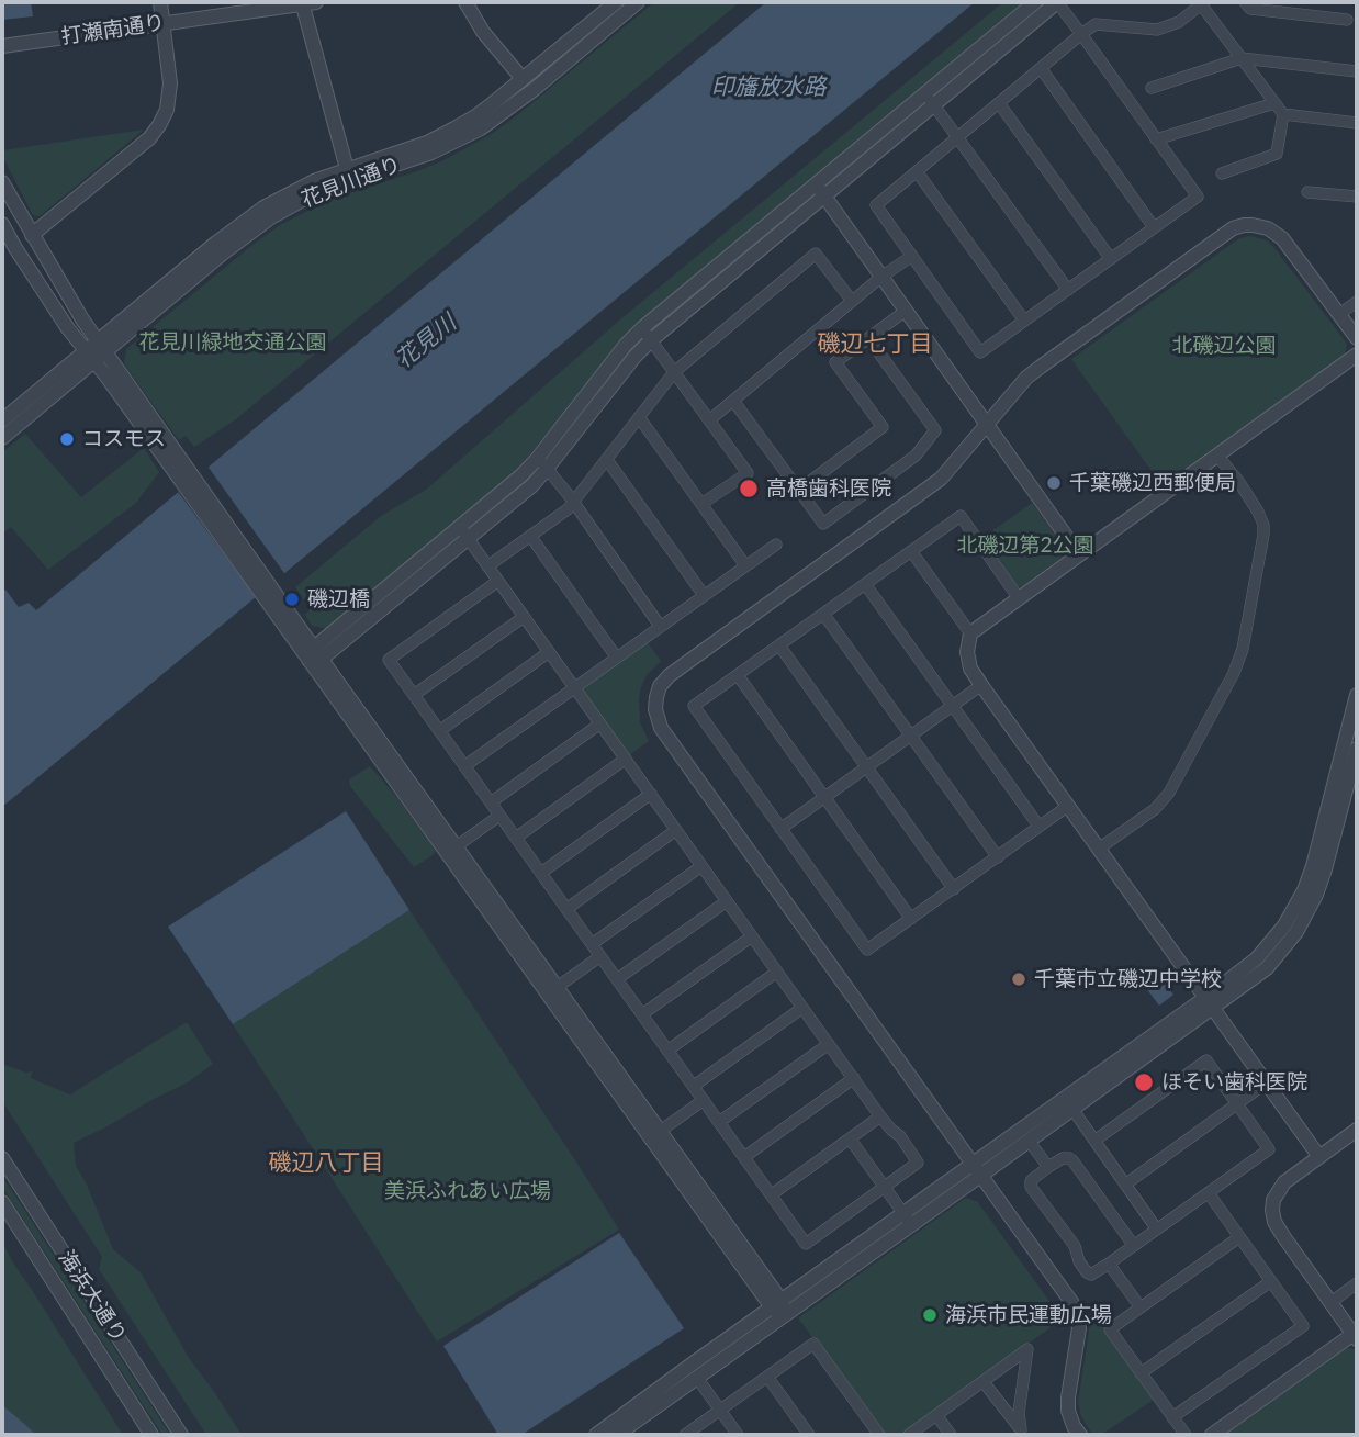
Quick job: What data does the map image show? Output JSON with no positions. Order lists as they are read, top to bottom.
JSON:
{
  "streets": {
    "street": ["打瀬南通り", "花見川通り", "海浜大通り"]
  },
  "districts": ["磯辺七丁目", "磯辺八丁目"],
  "water": ["印旛放水路", "花見川"],
  "parks": [
    "花見川緑地交通公園",
    "北磯辺公園",
    "北磯辺第2公園",
    "美浜ふれあい広場"
  ],
  "places": [
    "コスモス",
    "千葉磯辺西郵便局",
    "高橋歯科医院",
    "磯辺橋",
    "千葉市立磯辺中学校",
    "ほそい歯科医院",
    "海浜市民運動広場"
  ]
}
